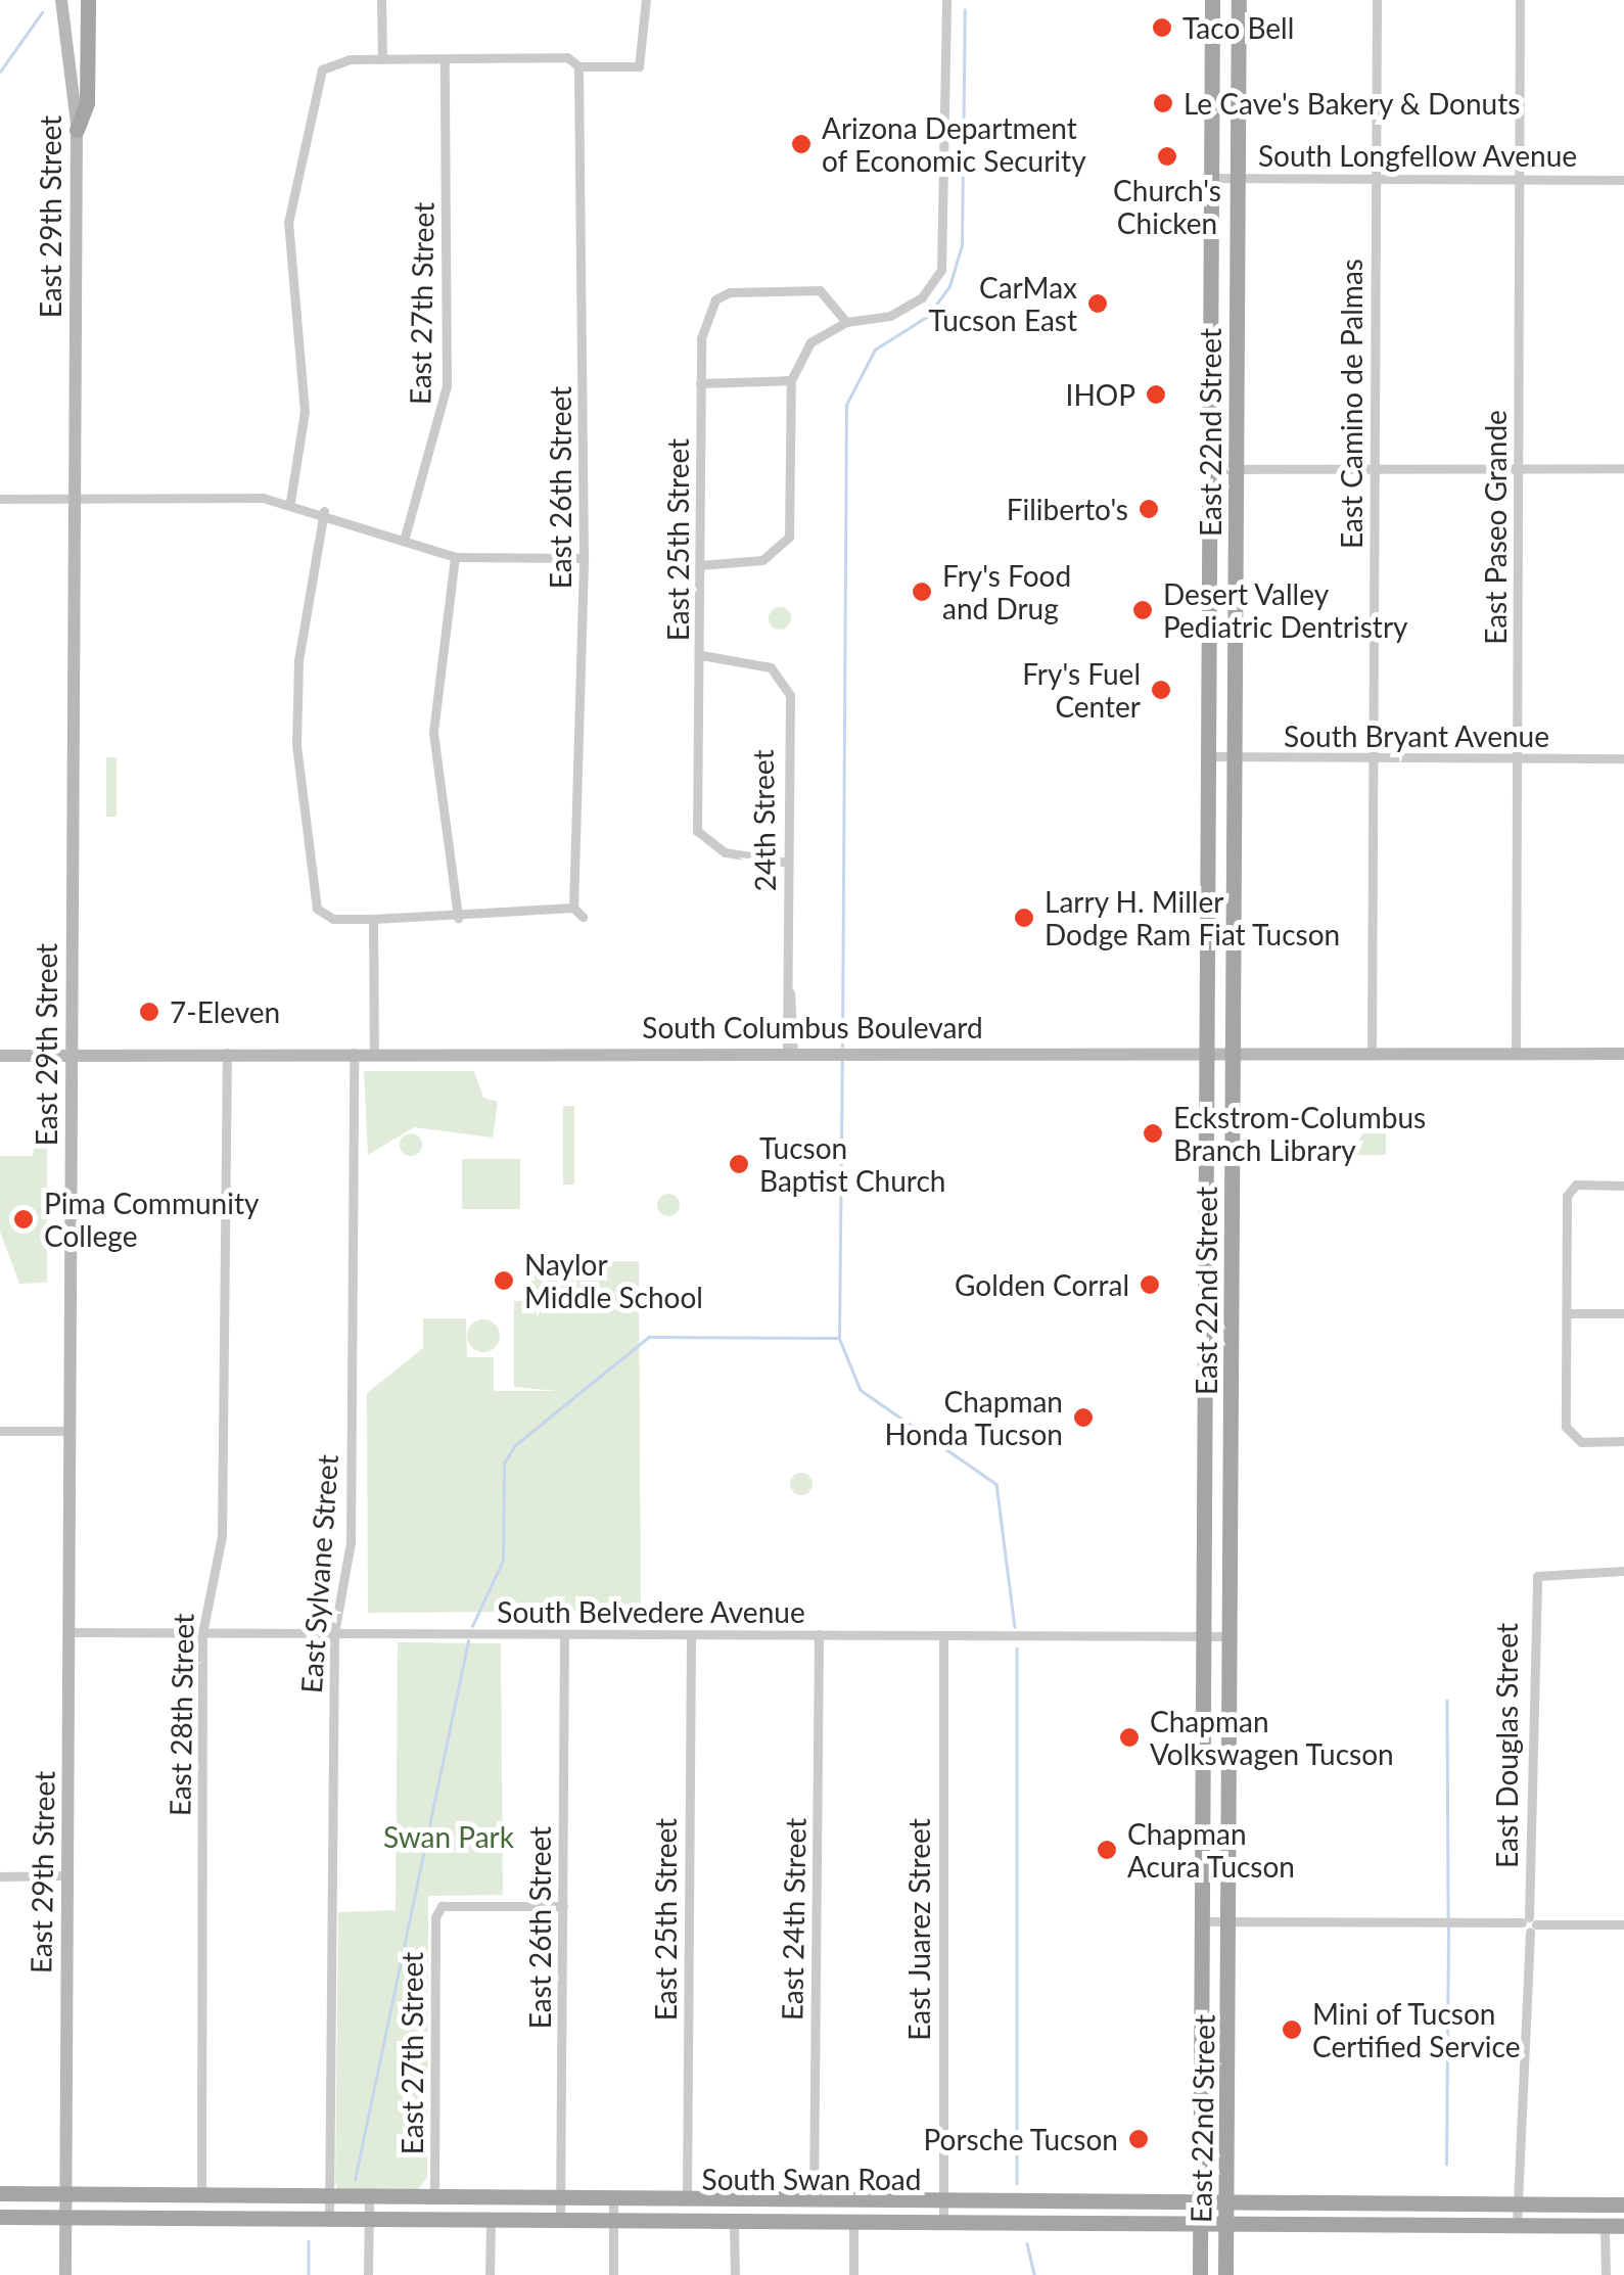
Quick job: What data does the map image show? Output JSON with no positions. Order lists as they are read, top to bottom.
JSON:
{
  "streets": {
    "main road": ["East 22nd Street", "South Swan Road"],
    "street": [
      "South Longfellow Avenue",
      "East 29th Street",
      "East 27th Street",
      "East Camino de Palmas",
      "East 26th Street",
      "East Paseo Grande",
      "East 25th Street",
      "South Bryant Avenue",
      "24th Street",
      "South Columbus Boulevard",
      "East Sylvane Street",
      "South Belvedere Avenue",
      "East 28th Street",
      "East Douglas Street",
      "East 24th Street",
      "East Juarez Street"
    ]
  },
  "crossings": [
    ["South Longfellow Avenue", "East Camino de Palmas"],
    ["South Longfellow Avenue", "East 22nd Street"],
    ["South Longfellow Avenue", "East Paseo Grande"],
    ["East 29th Street", "South Columbus Boulevard"],
    ["East 29th Street", "South Belvedere Avenue"],
    ["East 29th Street", "South Swan Road"],
    ["East 27th Street", "East 26th Street"],
    ["East 27th Street", "South Swan Road"],
    ["East Camino de Palmas", "South Bryant Avenue"],
    ["East Camino de Palmas", "South Columbus Boulevard"],
    ["East 22nd Street", "South Bryant Avenue"],
    ["East 22nd Street", "South Columbus Boulevard"],
    ["East 22nd Street", "South Belvedere Avenue"],
    ["East 22nd Street", "South Swan Road"],
    ["East 26th Street", "South Belvedere Avenue"],
    ["East 26th Street", "South Swan Road"],
    ["East Paseo Grande", "South Bryant Avenue"],
    ["East Paseo Grande", "South Columbus Boulevard"],
    ["East 25th Street", "24th Street"],
    ["East 25th Street", "South Belvedere Avenue"],
    ["East 25th Street", "South Swan Road"],
    ["24th Street", "South Columbus Boulevard"],
    ["South Columbus Boulevard", "East Sylvane Street"],
    ["South Columbus Boulevard", "East 28th Street"],
    ["East Sylvane Street", "South Belvedere Avenue"],
    ["East Sylvane Street", "South Swan Road"],
    ["South Belvedere Avenue", "East 28th Street"],
    ["South Belvedere Avenue", "East 24th Street"],
    ["South Belvedere Avenue", "East Juarez Street"],
    ["East 28th Street", "South Swan Road"],
    ["East Douglas Street", "South Swan Road"],
    ["East 24th Street", "South Swan Road"],
    ["East Juarez Street", "South Swan Road"]
  ],
  "parks": ["Swan Park"],
  "places": [
    "Taco Bell",
    "Le Cave's Bakery & Donuts",
    "Arizona Department of Economic Security",
    "Church's Chicken",
    "CarMax Tucson East",
    "IHOP",
    "Filiberto's",
    "Fry's Food and Drug",
    "Desert Valley Pediatric Dentristry",
    "Fry's Fuel Center",
    "Larry H. Miller Dodge Ram Fiat Tucson",
    "7-Eleven",
    "Eckstrom-Columbus Branch Library",
    "Tucson Baptist Church",
    "Pima Community College",
    "Naylor Middle School",
    "Golden Corral",
    "Chapman Honda Tucson",
    "Chapman Volkswagen Tucson",
    "Chapman Acura Tucson",
    "Mini of Tucson Certified Service",
    "Porsche Tucson"
  ]
}
